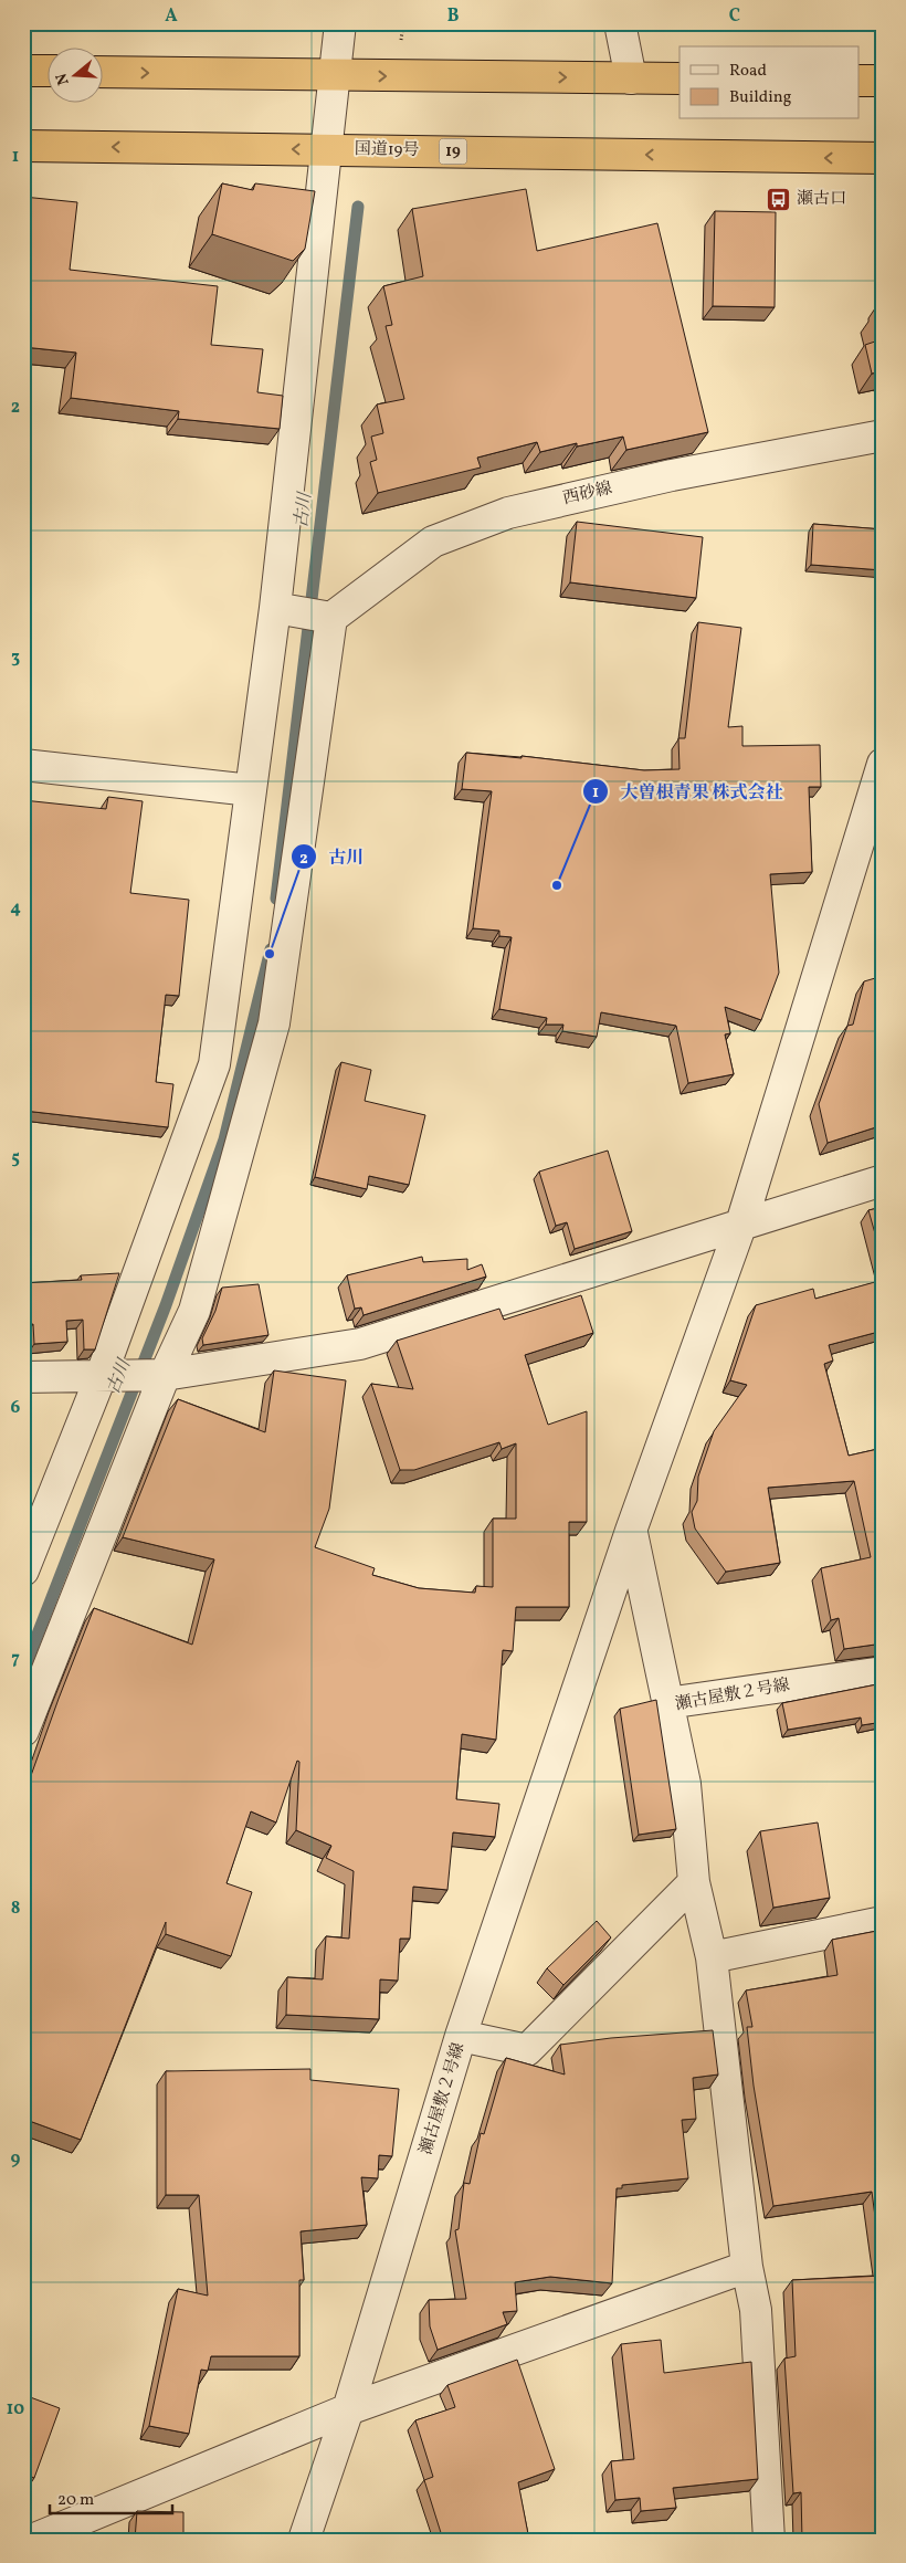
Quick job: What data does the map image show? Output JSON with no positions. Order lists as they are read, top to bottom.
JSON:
{
  "streets": {
    "highway": ["国道19号", "19"],
    "street": ["西砂線", "瀬古屋敷２号線"]
  },
  "water": ["古川"],
  "places": {
    "bus stop": ["瀬古口"],
    "other": ["大曽根青果 株式会社", "古川"]
  },
  "legend": ["Road", "Building"],
  "scale_bar": "20 m",
  "north": "left",
  "grid": {
    "columns": ["A", "B", "C"],
    "rows": [
      "1",
      "2",
      "3",
      "4",
      "5",
      "6",
      "7",
      "8",
      "9",
      "10"
    ]
  }
}
